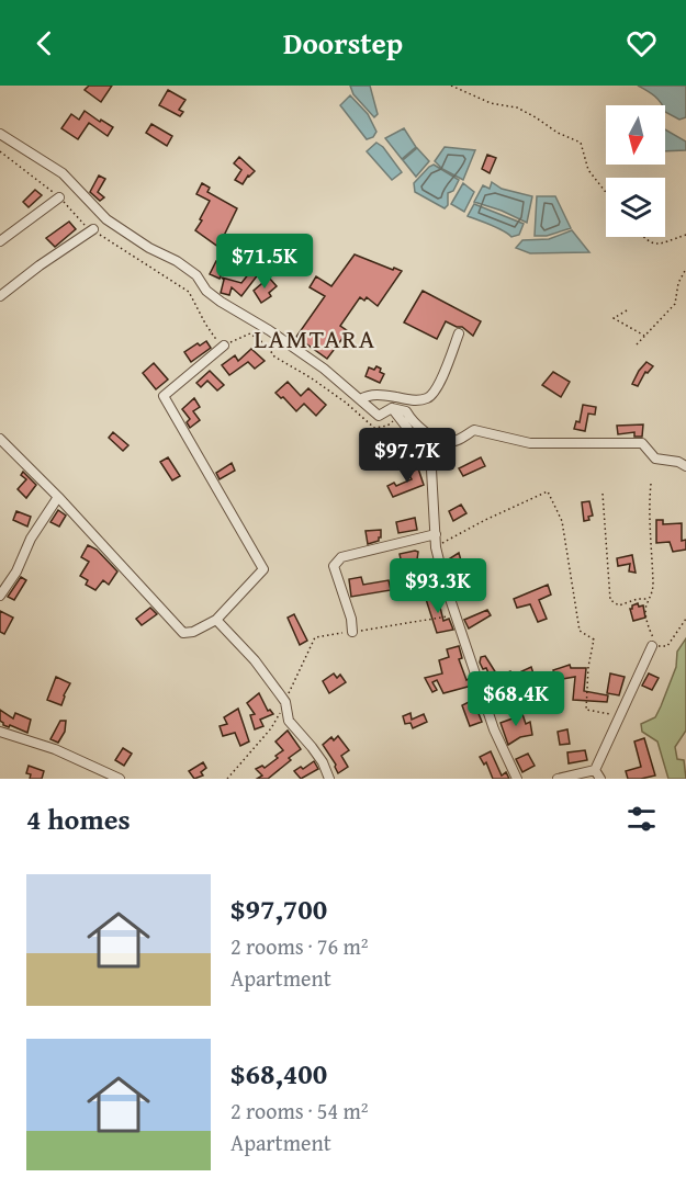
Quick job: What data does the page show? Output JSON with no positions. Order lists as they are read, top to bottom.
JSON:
{
  "districts": ["LAMTARA"],
  "north": "bottom",
  "page": {
    "header": "Doorstep",
    "price": [
      "$71.5K",
      "$97.7K",
      "$93.3K",
      "$68.4K"
    ],
    "heading": "4 homes",
    "list": [
      {
        "name": "$97,700",
        "note": "2 rooms · 76 m² · Apartment"
      },
      {
        "name": "$68,400",
        "note": "2 rooms · 54 m² · Apartment"
      }
    ]
  }
}
